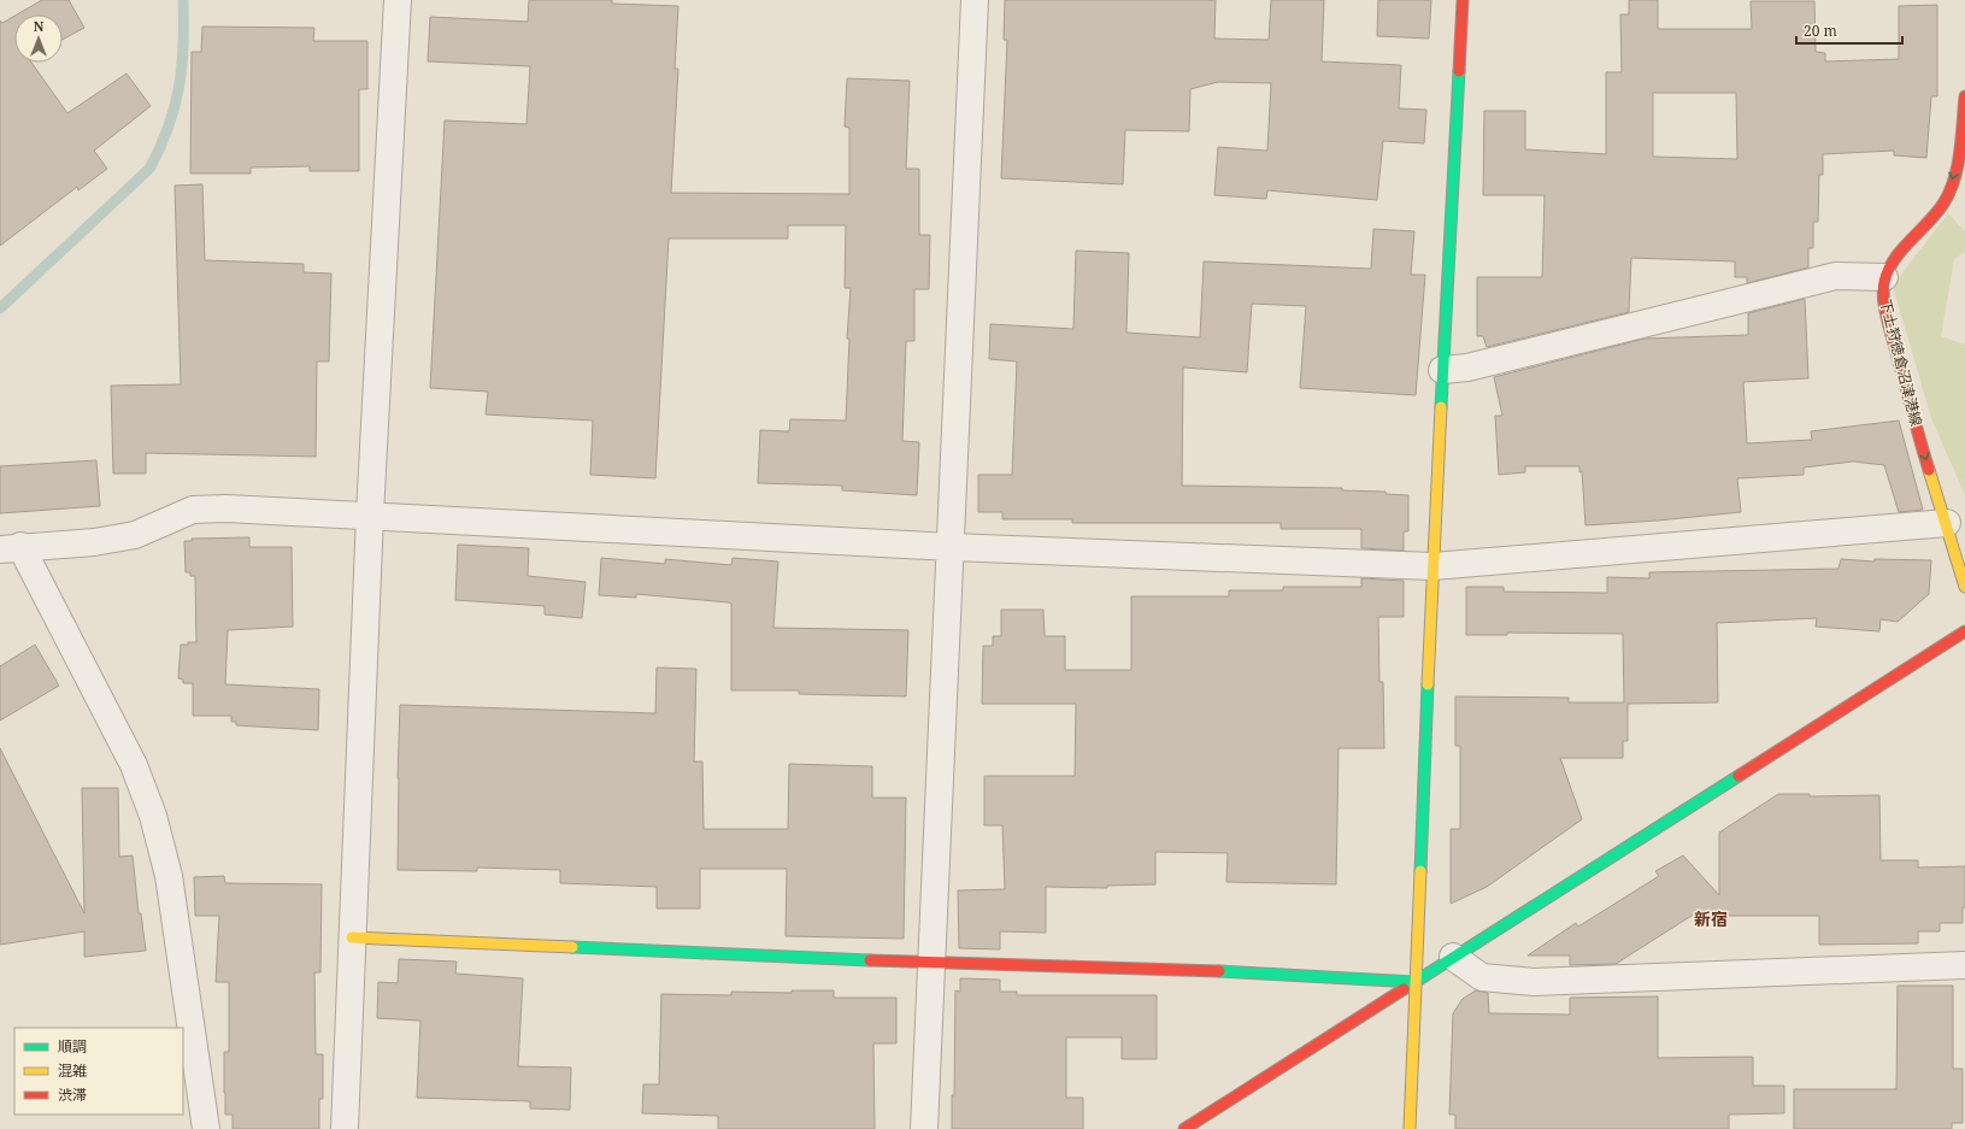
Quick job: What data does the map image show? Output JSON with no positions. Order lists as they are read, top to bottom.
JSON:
{
  "streets": {
    "street": ["下土狩徳倉沼津港線"]
  },
  "one_way": ["下土狩徳倉沼津港線"],
  "districts": ["新宿"],
  "legend": ["順調", "混雑", "渋滞"],
  "scale_bar": "20 m",
  "north": "top"
}
